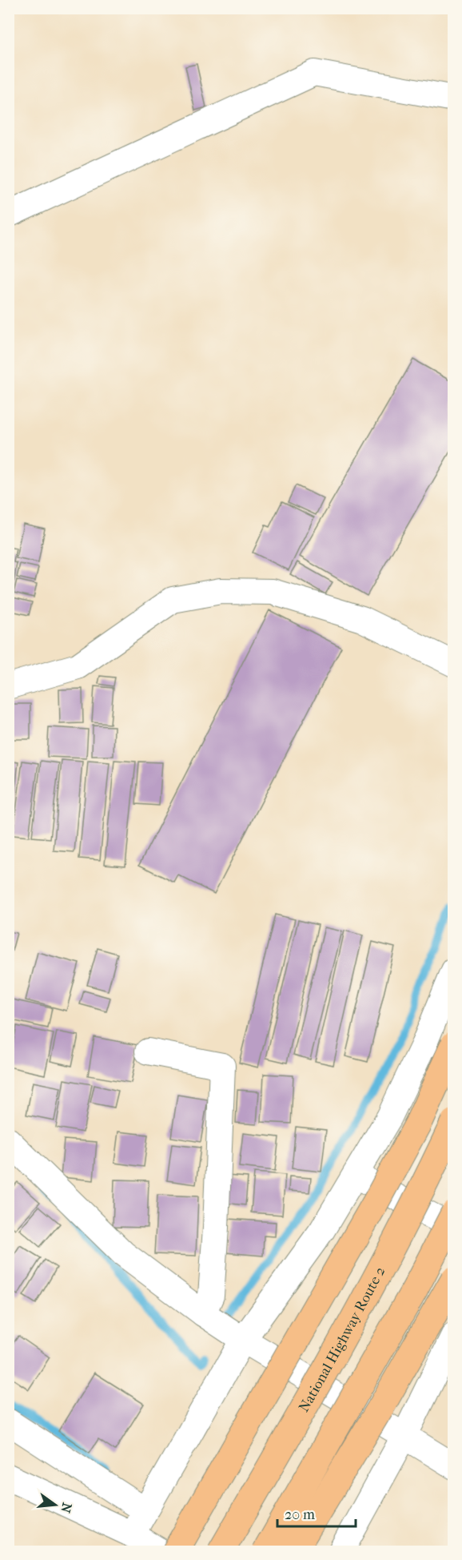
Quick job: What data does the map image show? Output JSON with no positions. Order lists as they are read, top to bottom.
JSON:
{
  "streets": {
    "highway": ["National Highway Route 2"]
  },
  "scale_bar": "20 m",
  "north": "right"
}
